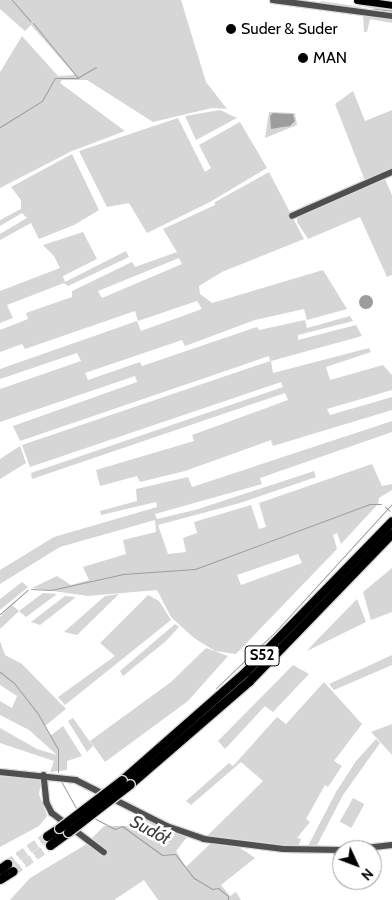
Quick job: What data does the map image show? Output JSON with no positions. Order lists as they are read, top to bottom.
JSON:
{
  "streets": {
    "highway": ["S52"]
  },
  "water": ["Sudół"],
  "places": ["Suder & Suder", "MAN"],
  "north": "bottom right"
}
